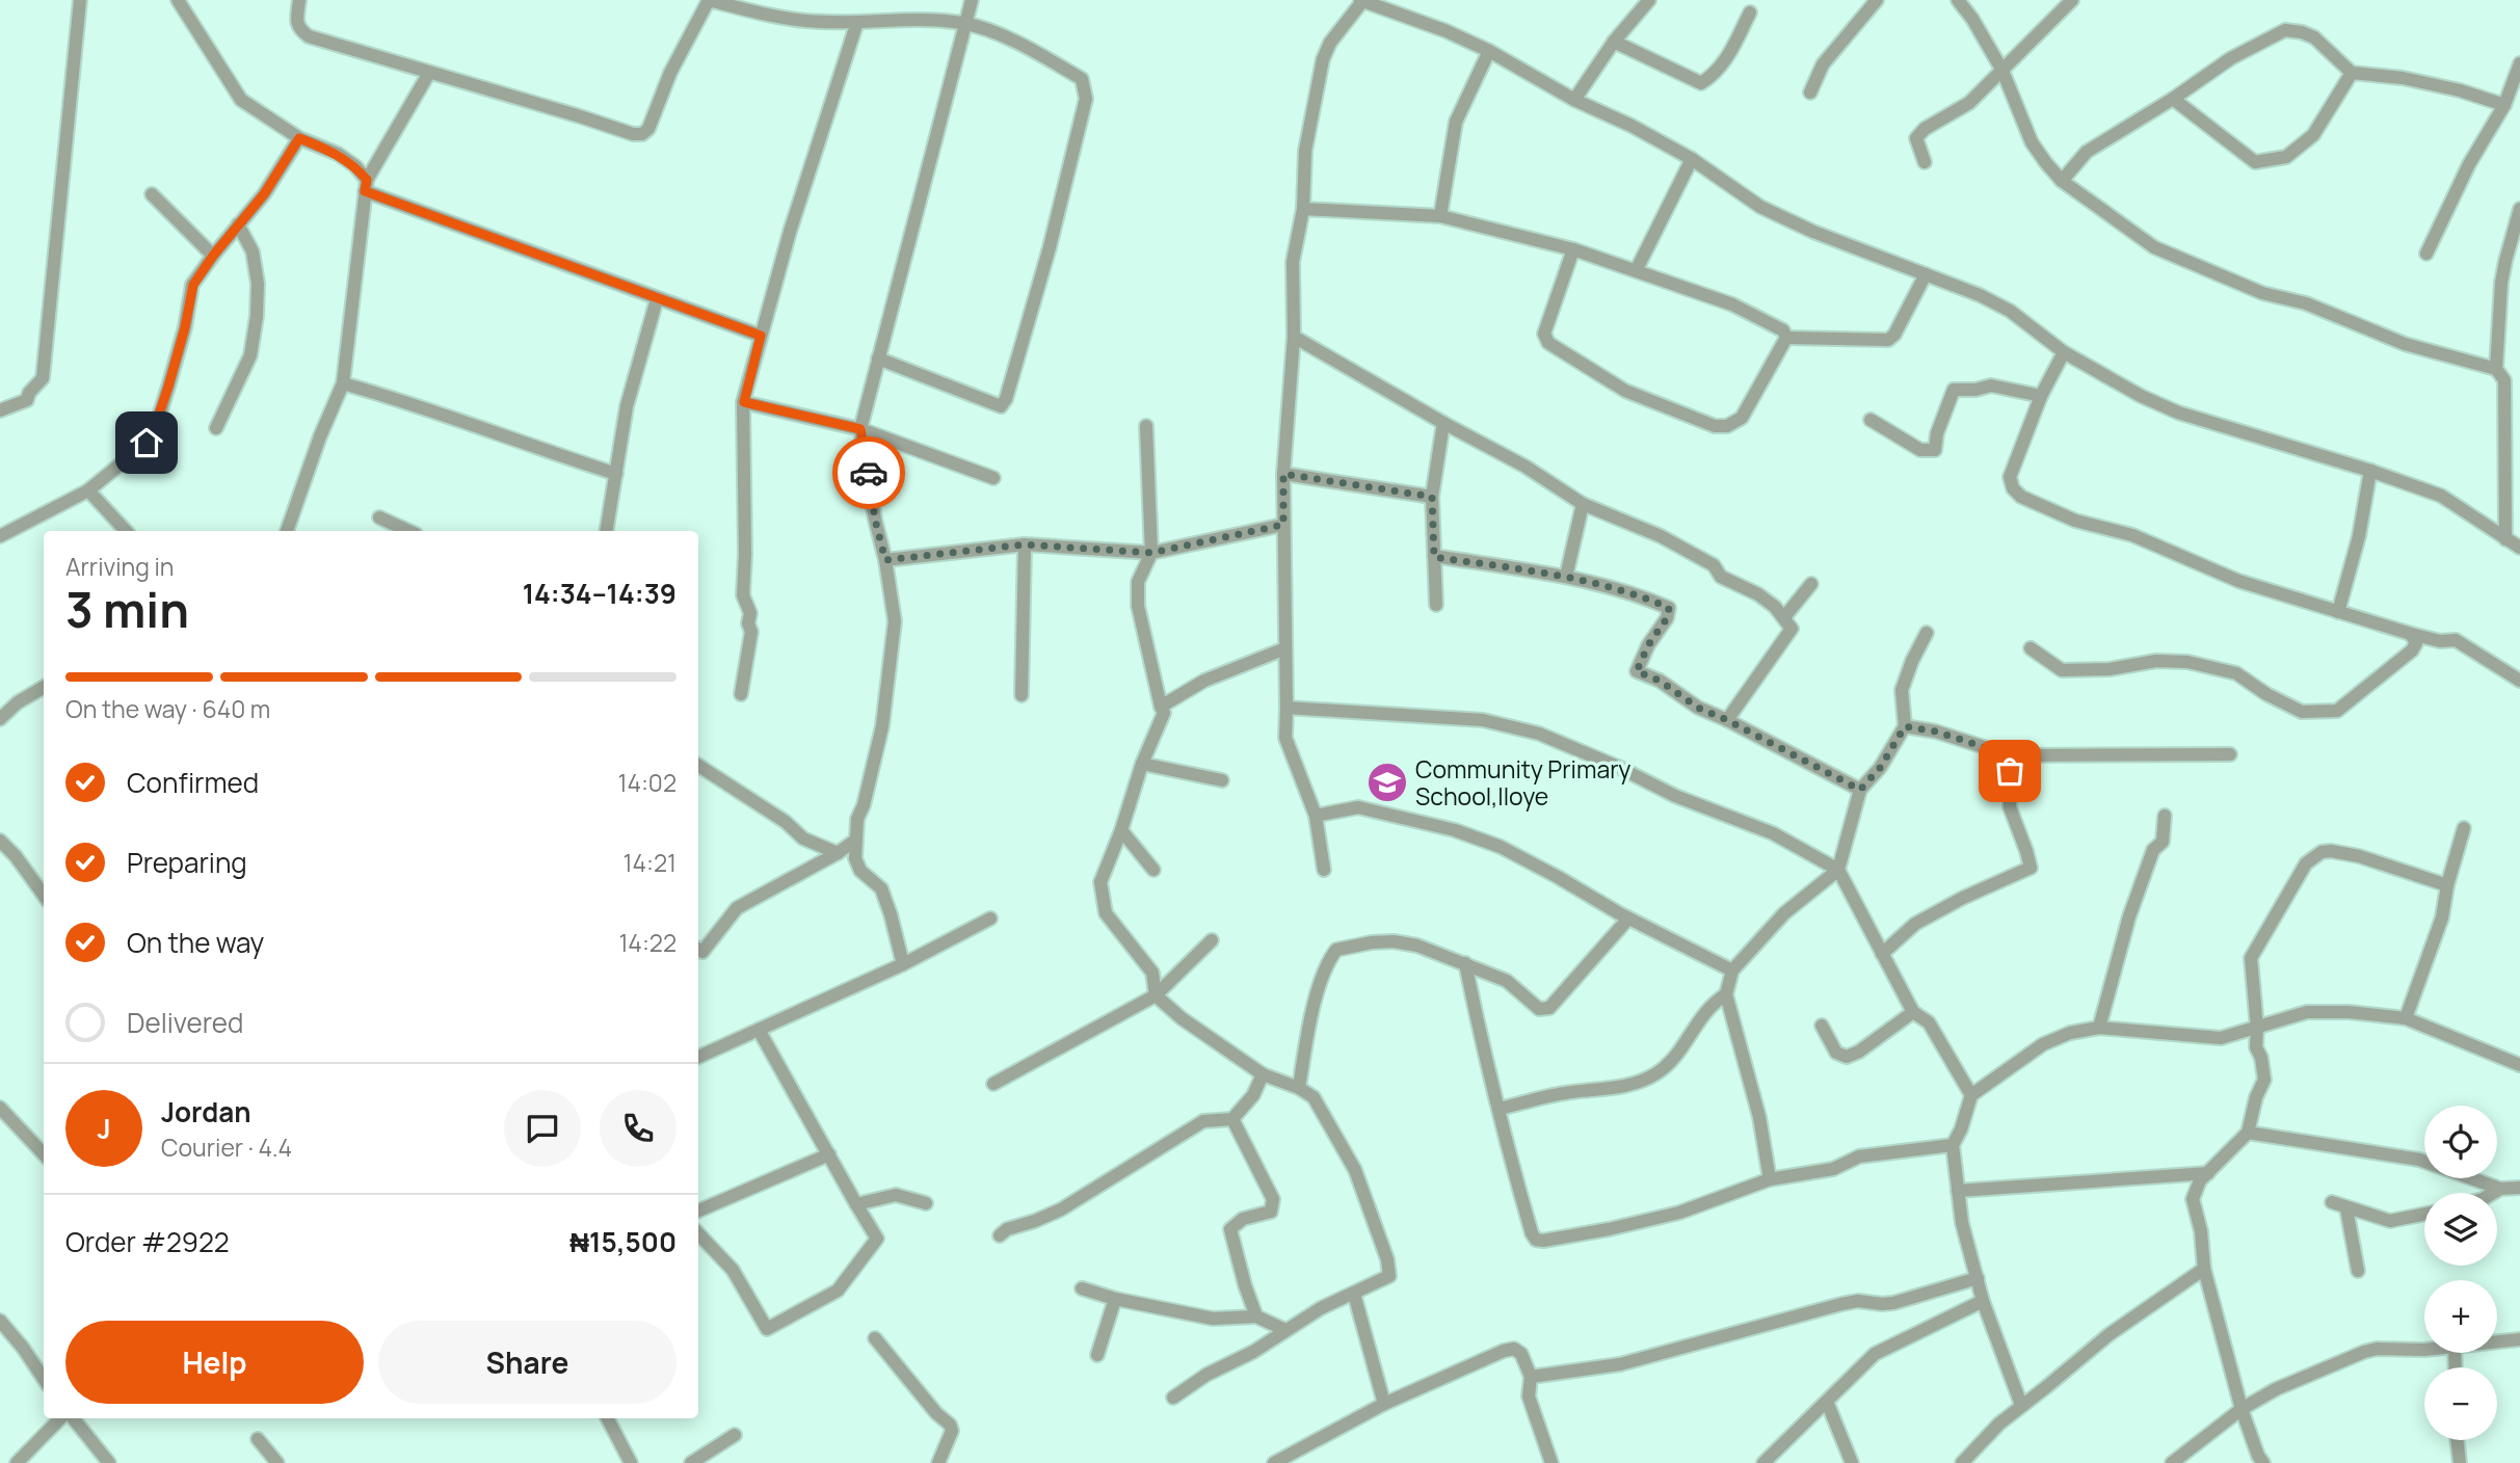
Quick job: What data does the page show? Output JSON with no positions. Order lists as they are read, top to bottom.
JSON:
{
  "places": {
    "school or university": ["Community Primary School,Iloye"]
  },
  "page": {
    "heading": ["3 min", "Arriving in", "14:34–14:39"],
    "panel": [
      "Jordan",
      "Courier · 4.4",
      "Order #2922",
      "₦15,500"
    ],
    "bar": "On the way · 640 m",
    "list": [
      ["Confirmed", "14:02"],
      ["Preparing", "14:21"],
      ["On the way", "14:22"],
      "Delivered"
    ],
    "round": "J",
    "map_buttons": ["+", "−"],
    "buttons": ["Help", "Share"]
  }
}
